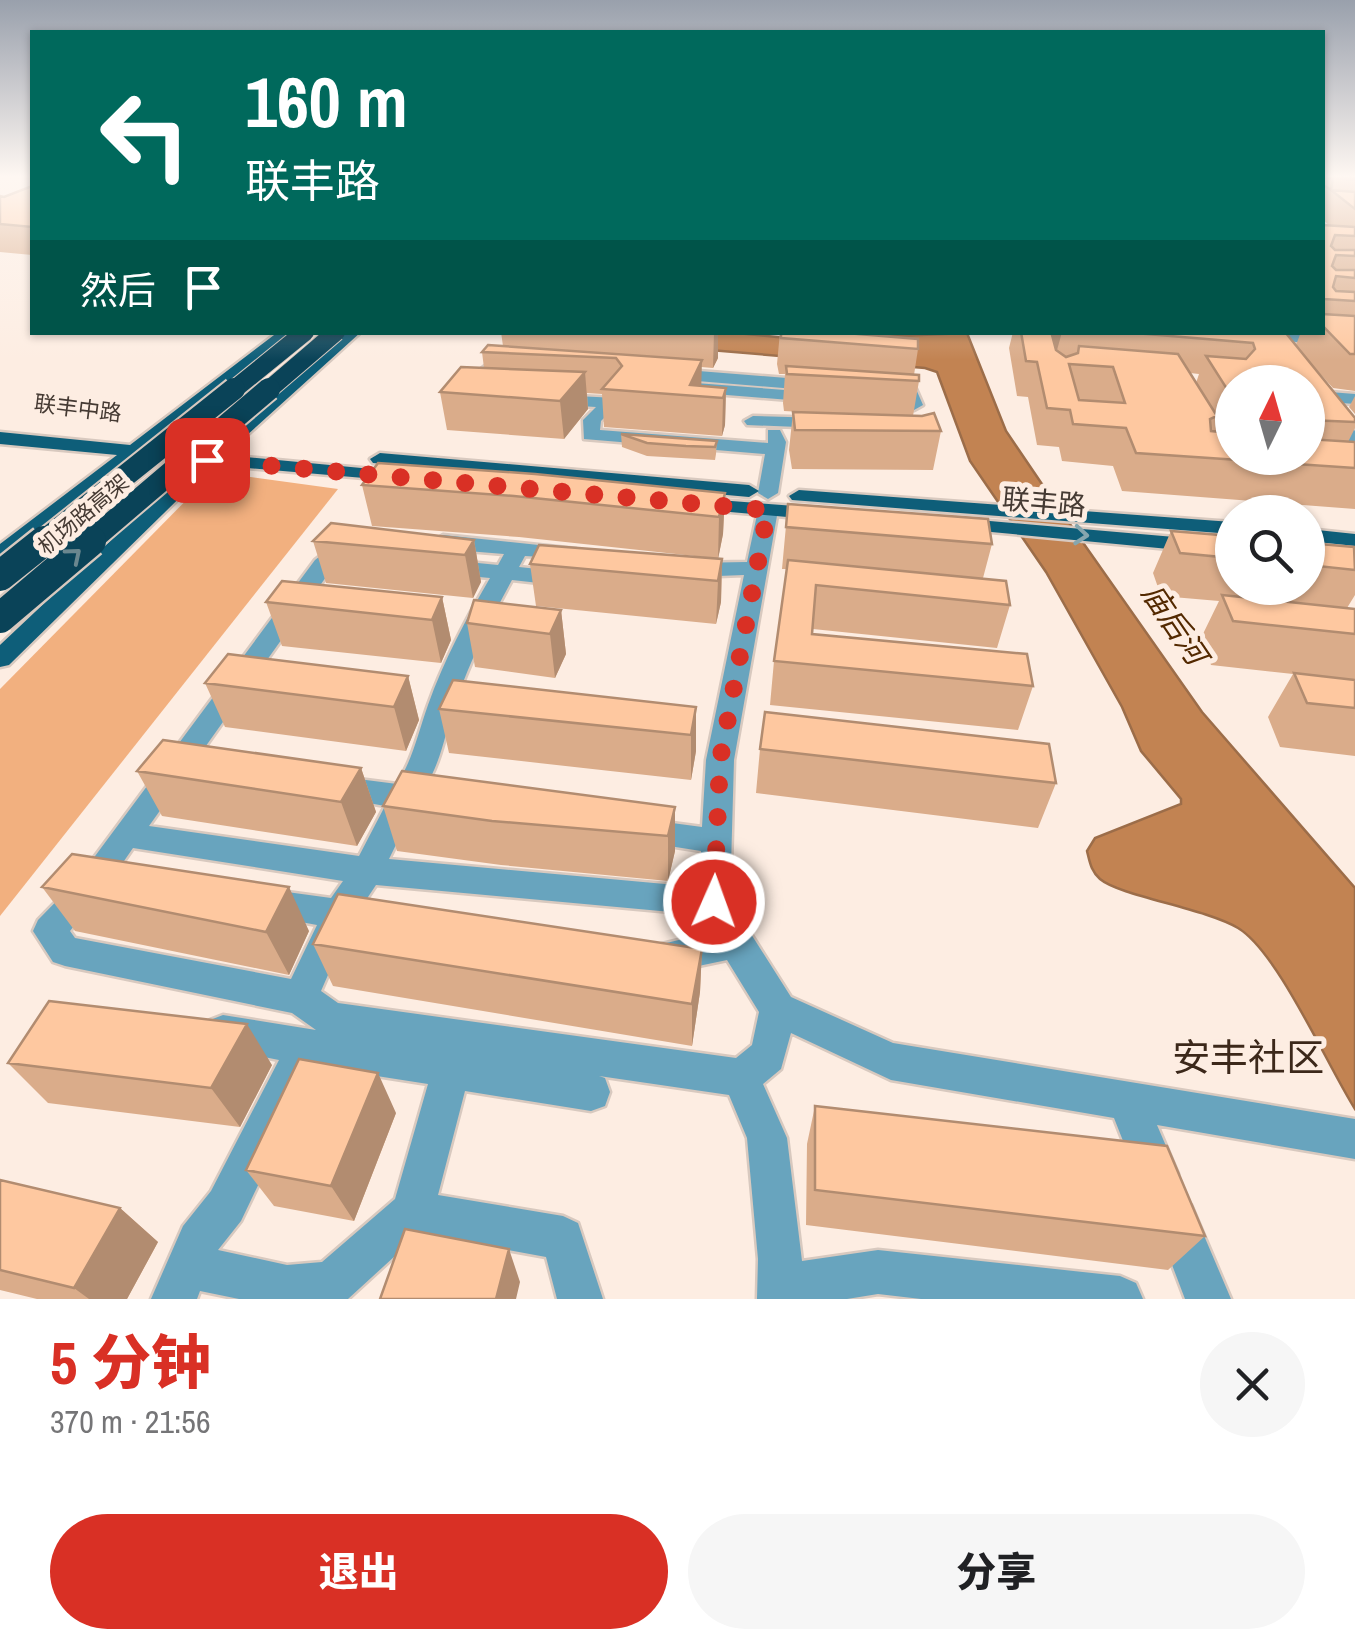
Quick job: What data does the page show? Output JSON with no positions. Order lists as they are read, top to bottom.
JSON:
{
  "streets": {
    "highway": ["机场路高架"],
    "main road": ["联丰中路", "联丰路"]
  },
  "crossings": [
    ["联丰中路", "联丰路"],
    ["联丰路", "机场路高架"]
  ],
  "districts": ["安丰社区"],
  "water": ["庙后河"],
  "north": "top",
  "page": {
    "turn": ["160 m", "联丰路"],
    "then": "然后",
    "heading": ["5 分钟", "370 m · 21:56"],
    "buttons": ["退出", "分享"]
  }
}
